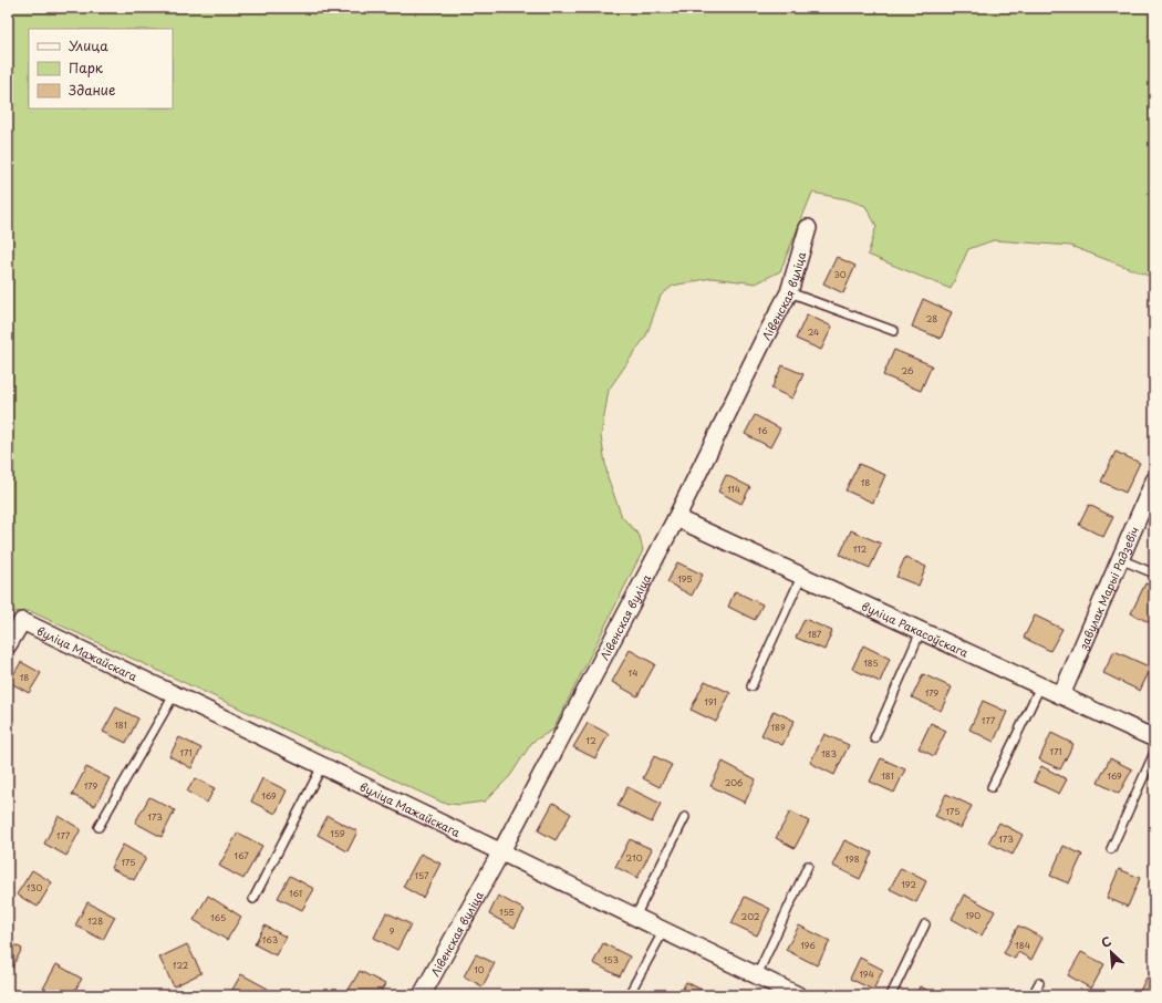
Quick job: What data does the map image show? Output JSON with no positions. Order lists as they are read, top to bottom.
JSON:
{
  "streets": {
    "street": [
      "Лівенская вуліца",
      "завулак Марыі Радзевіч",
      "вуліца Ракасоўскага",
      "вуліца Мажайскага"
    ]
  },
  "crossings": [
    ["Лівенская вуліца", "вуліца Ракасоўскага"],
    ["Лівенская вуліца", "вуліца Мажайскага"],
    ["завулак Марыі Радзевіч", "вуліца Ракасоўскага"]
  ],
  "house_numbers": [
    "30",
    "28",
    "24",
    "26",
    "16",
    "18",
    "114",
    "112",
    "195",
    "187",
    "185",
    "14",
    "18",
    "179",
    "191",
    "177",
    "181",
    "189",
    "12",
    "171",
    "171",
    "183",
    "181",
    "169",
    "206",
    "179",
    "169",
    "175",
    "173",
    "159",
    "177",
    "173",
    "167",
    "210",
    "198",
    "175",
    "157",
    "192",
    "130",
    "161",
    "155",
    "190",
    "202",
    "165",
    "128",
    "9",
    "163",
    "196",
    "184",
    "153",
    "122",
    "10",
    "194"
  ],
  "legend": ["Улица", "Парк", "Здание"],
  "north": "top left"
}
